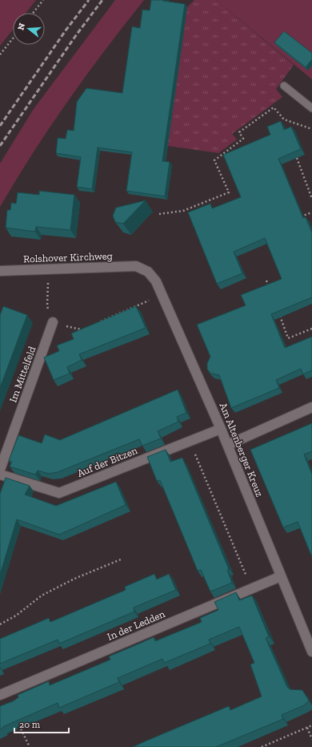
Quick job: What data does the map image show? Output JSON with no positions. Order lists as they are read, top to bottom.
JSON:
{
  "streets": {
    "street": [
      "Rolshover Kirchweg",
      "Im Mittelfeld",
      "Am Altenberger Kreuz",
      "Auf der Bitzen",
      "In der Ledden"
    ]
  },
  "crossings": [
    ["Rolshover Kirchweg", "Am Altenberger Kreuz"],
    ["Am Altenberger Kreuz", "Auf der Bitzen"],
    ["Am Altenberger Kreuz", "In der Ledden"]
  ],
  "scale_bar": "20 m",
  "north": "left"
}
